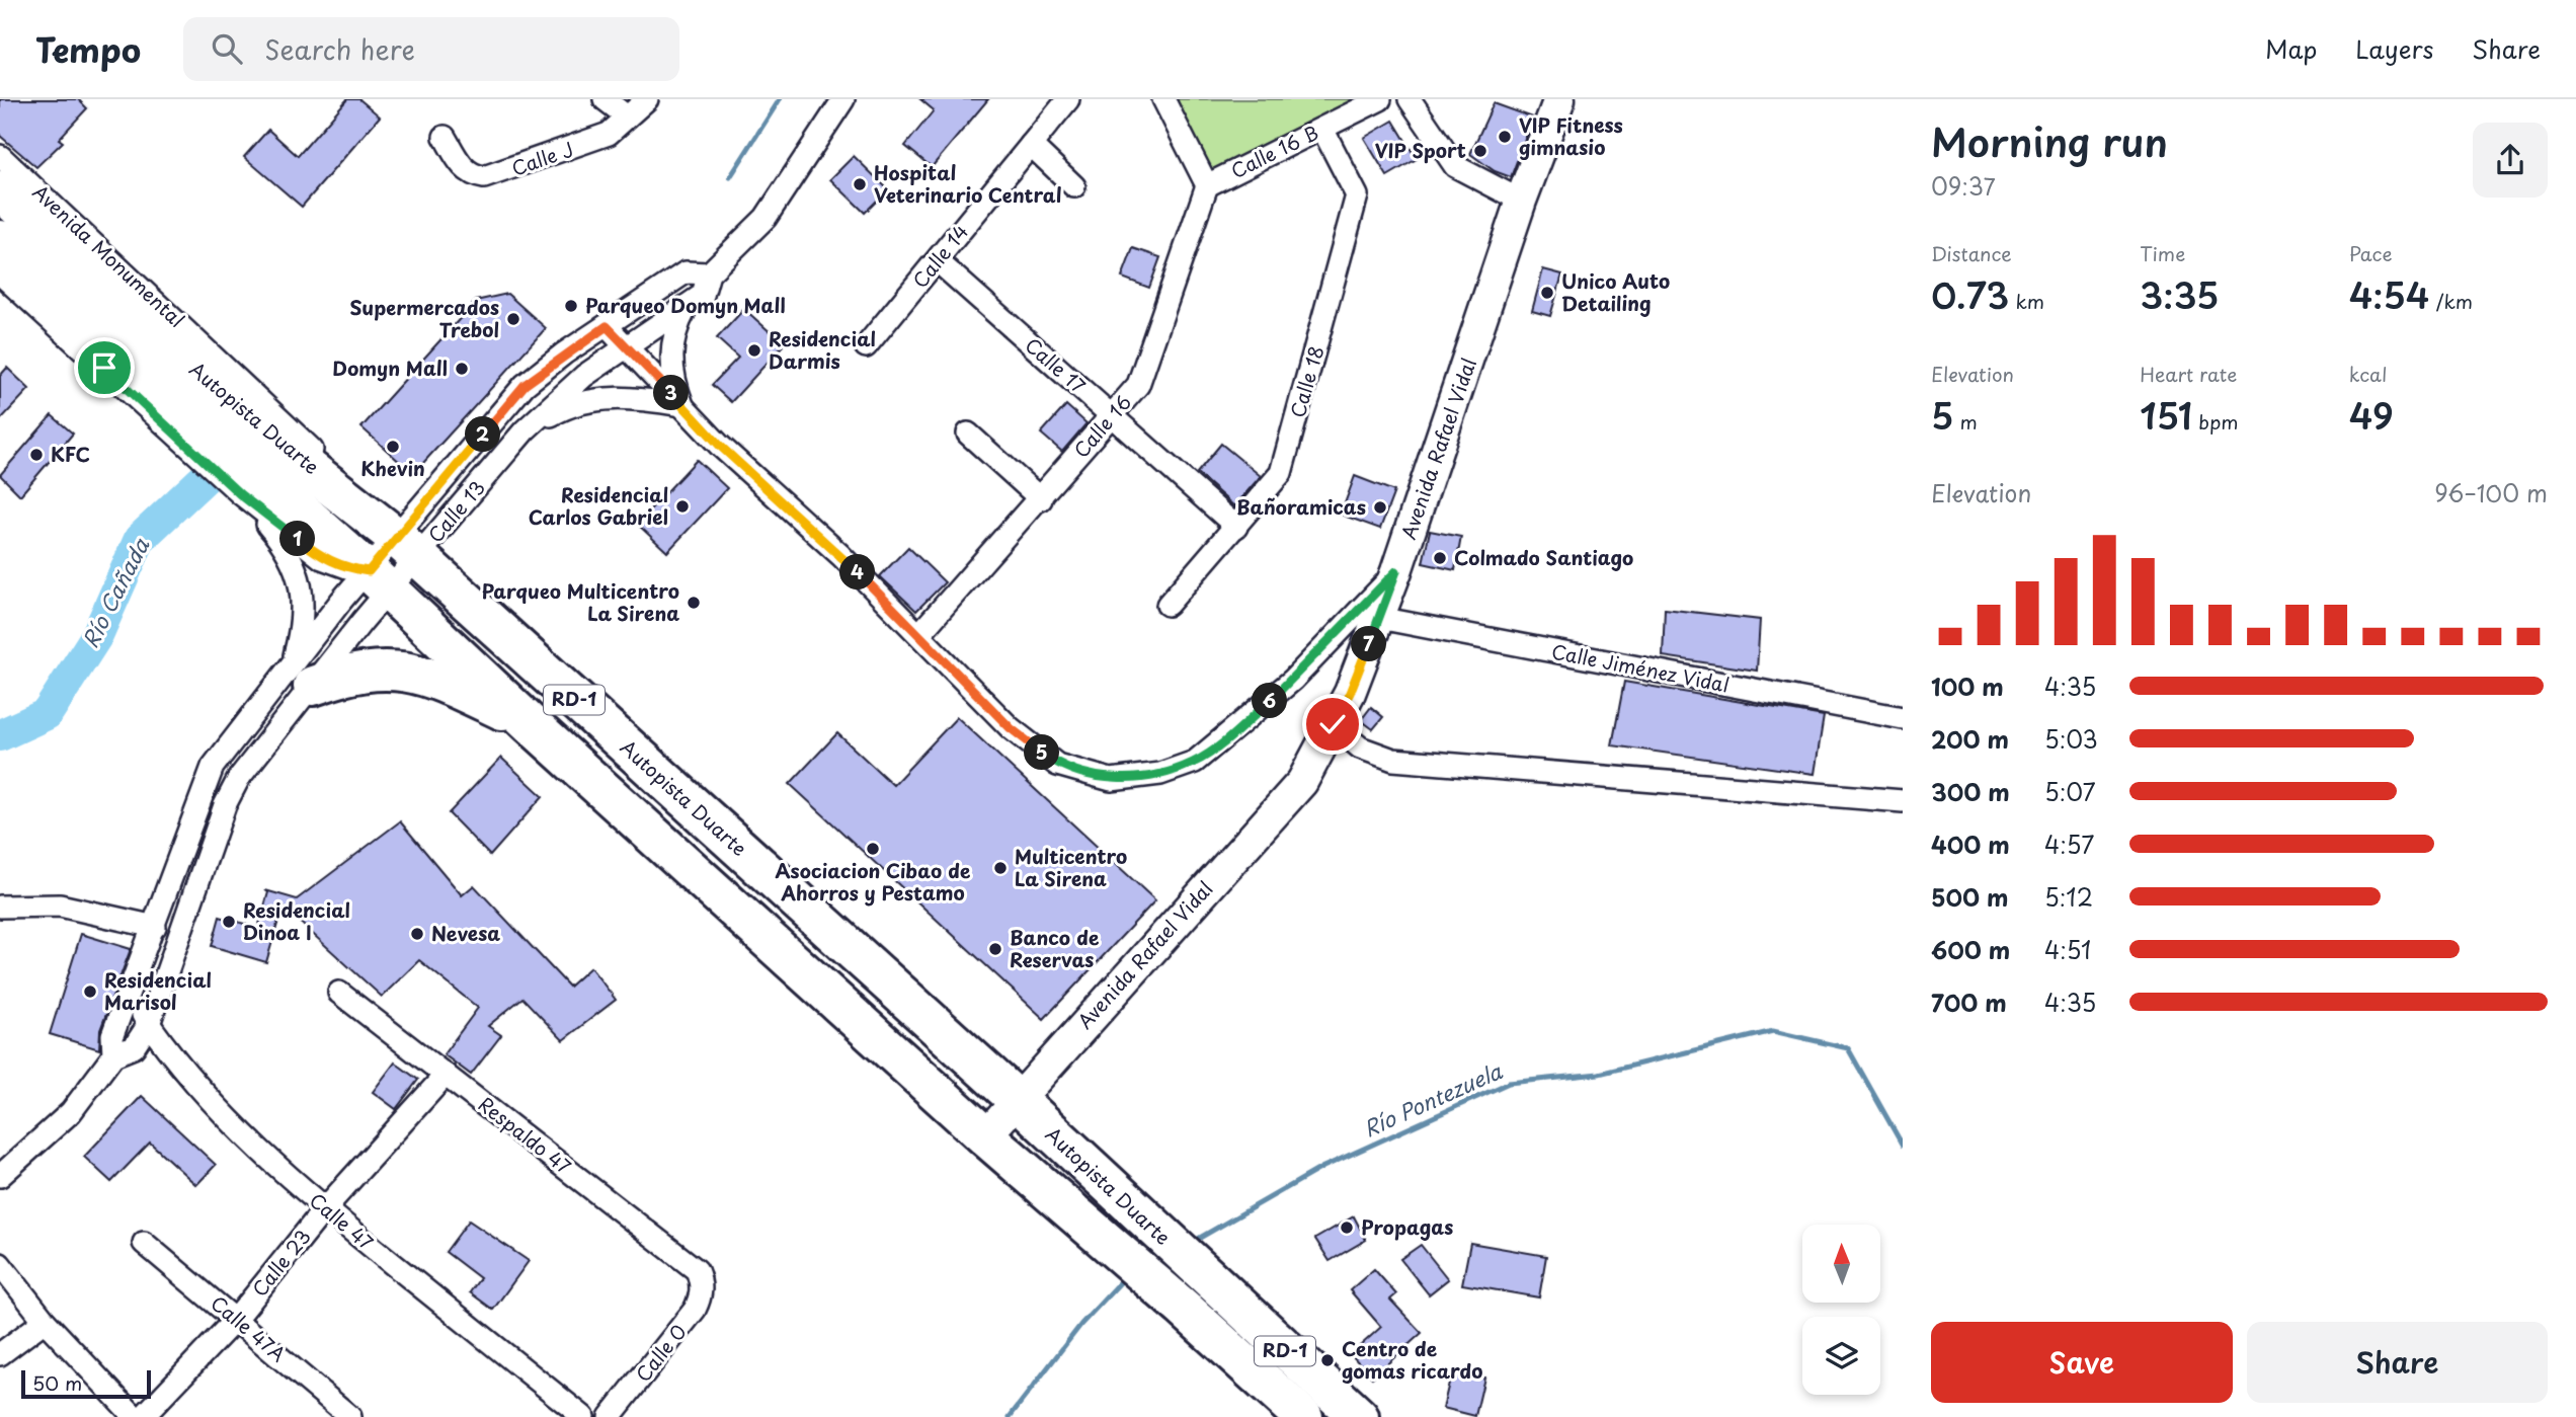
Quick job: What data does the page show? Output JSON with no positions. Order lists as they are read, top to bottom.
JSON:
{
  "streets": {
    "highway": ["Autopista Duarte", "RD-1"],
    "main road": ["Avenida Rafael Vidal"],
    "street": [
      "Calle 16 B",
      "Calle J",
      "Avenida Monumental",
      "Calle 14",
      "Calle 17",
      "Calle 18",
      "Calle 16",
      "Calle 13",
      "Calle Jiménez Vidal",
      "Respaldo 47",
      "Calle 47",
      "Calle 23",
      "Calle 47A",
      "Calle 0"
    ]
  },
  "crossings": [
    ["Calle 16 B", "Calle 18"],
    ["Calle 16 B", "Calle 16"],
    ["Avenida Monumental", "Autopista Duarte"],
    ["Avenida Monumental", "Calle 13"],
    ["Calle 14", "Calle 17"],
    ["Calle 17", "Calle 18"],
    ["Calle 17", "Calle 16"],
    ["Autopista Duarte", "Avenida Rafael Vidal"],
    ["Autopista Duarte", "Calle 13"],
    ["Avenida Rafael Vidal", "Calle Jiménez Vidal"],
    ["Respaldo 47", "Calle 23"],
    ["Respaldo 47", "Calle 0"],
    ["Calle 47", "Calle 23"],
    ["Calle 23", "Calle 47A"]
  ],
  "water": ["Río Cañada", "Río Pontezuela"],
  "places": [
    "VIP Fitness gimnasio",
    "VIP Sport",
    "Hospital Veterinario Central",
    "Unico Auto Detailing",
    "Parqueo Domyn Mall",
    "Supermercados Trebol",
    "Residencial Darmis",
    "Domyn Mall",
    "Khevin",
    "KFC",
    "Residencial Carlos Gabriel",
    "Bañoramicas",
    "Colmado Santiago",
    "Parqueo Multicentro La Sirena",
    "Asociacion Cibao de Ahorros y Pestamo",
    "Multicentro La Sirena",
    "Residencial Dinoa I",
    "Nevesa",
    "Banco de Reservas",
    "Residencial Marisol",
    "Propagas",
    "Centro de gomas ricardo"
  ],
  "scale_bar": "50 m",
  "north": "top",
  "page": {
    "header": "Tempo",
    "search": "Search here",
    "nav": ["Map", "Layers", "Share"],
    "heading": ["Morning run", "09:37"],
    "stats": [
      ["Distance", "0.73 km"],
      ["Time", "3:35"],
      ["Pace", "4:54 /km"],
      ["Elevation", "5 m"],
      ["Heart rate", "151 bpm"],
      ["kcal", "49"]
    ],
    "pins": [
      "3",
      "2",
      "1",
      "4",
      "7",
      "6",
      "5"
    ],
    "chart": ["Elevation", "96–100 m"],
    "list": [
      {
        "name": "100 m",
        "note": "4:35"
      },
      {
        "name": "200 m",
        "note": "5:03"
      },
      {
        "name": "300 m",
        "note": "5:07"
      },
      {
        "name": "400 m",
        "note": "4:57"
      },
      {
        "name": "500 m",
        "note": "5:12"
      },
      {
        "name": "600 m",
        "note": "4:51"
      },
      {
        "name": "700 m",
        "note": "4:35"
      }
    ],
    "buttons": ["Save", "Share"],
    "scale": "50 m"
  }
}
